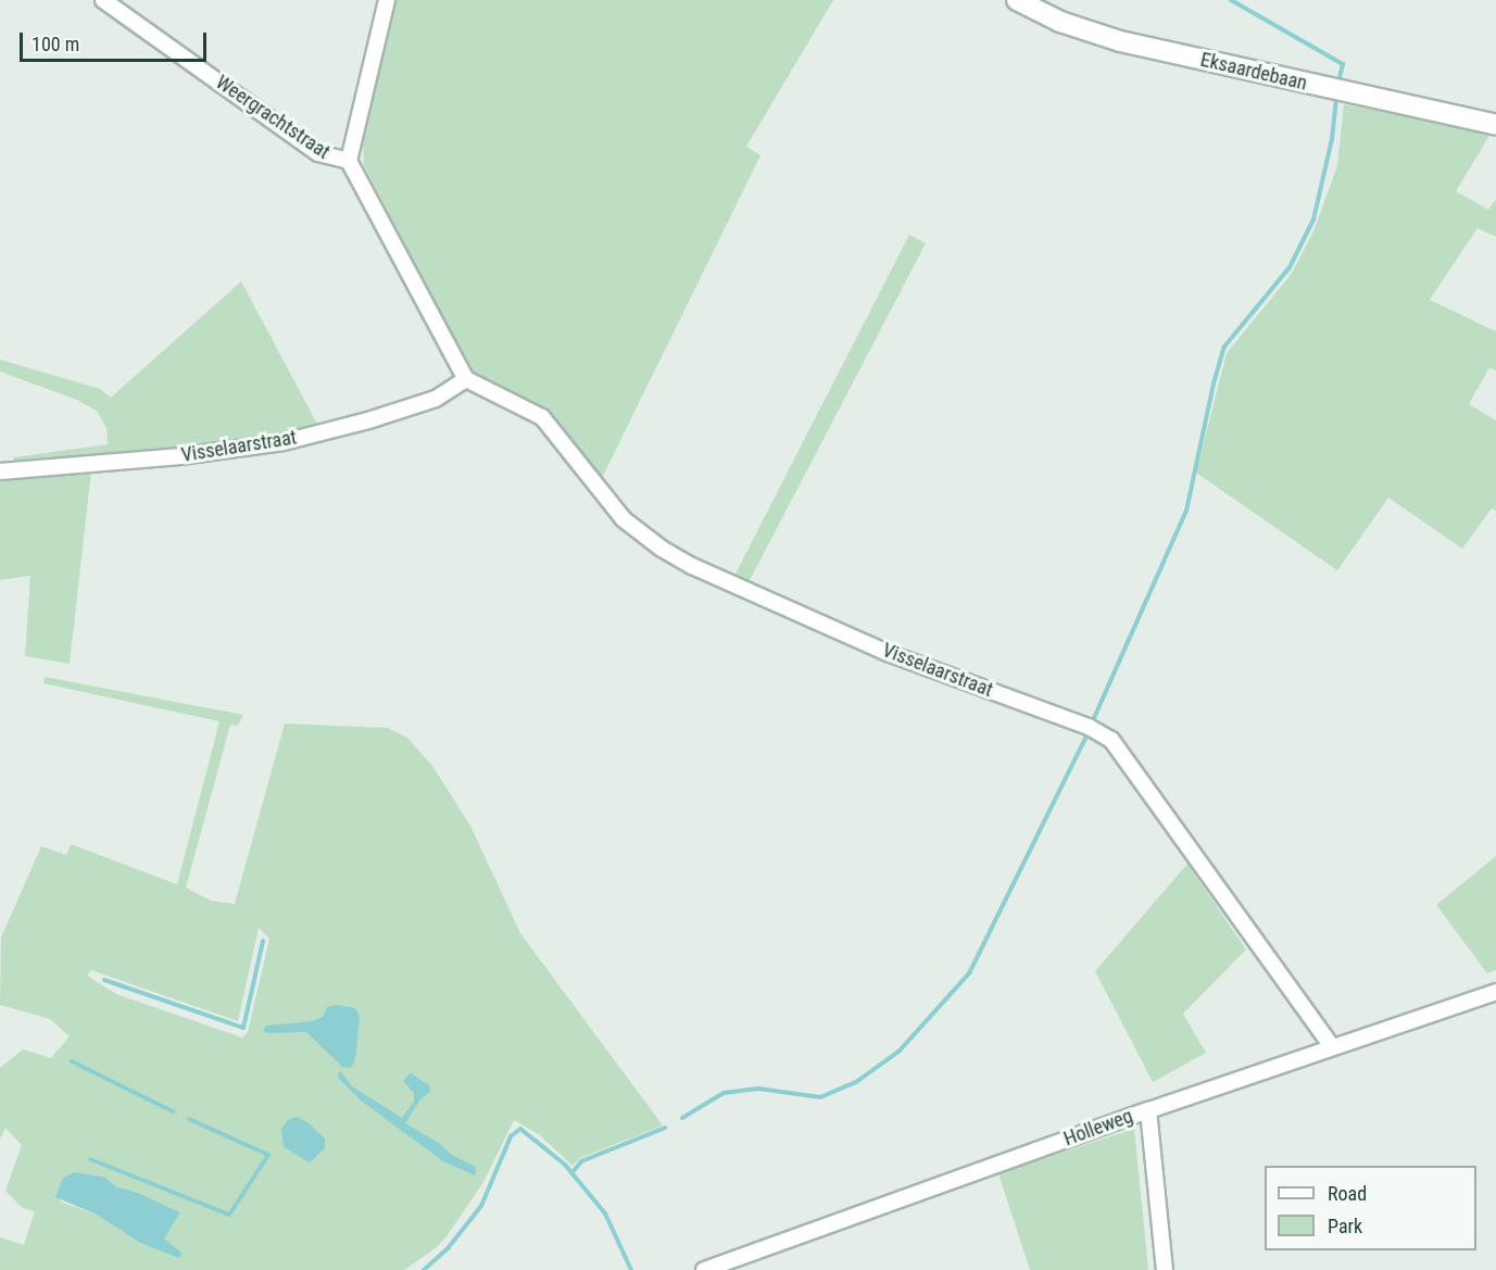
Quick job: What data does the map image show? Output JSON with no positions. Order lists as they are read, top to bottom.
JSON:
{
  "streets": {
    "main road": ["Eksaardebaan"],
    "street": ["Weergrachtstraat", "Visselaarstraat", "Holleweg"]
  },
  "crossings": [
    ["Visselaarstraat", "Holleweg"]
  ],
  "legend": ["Road", "Park"],
  "scale_bar": "100 m"
}
